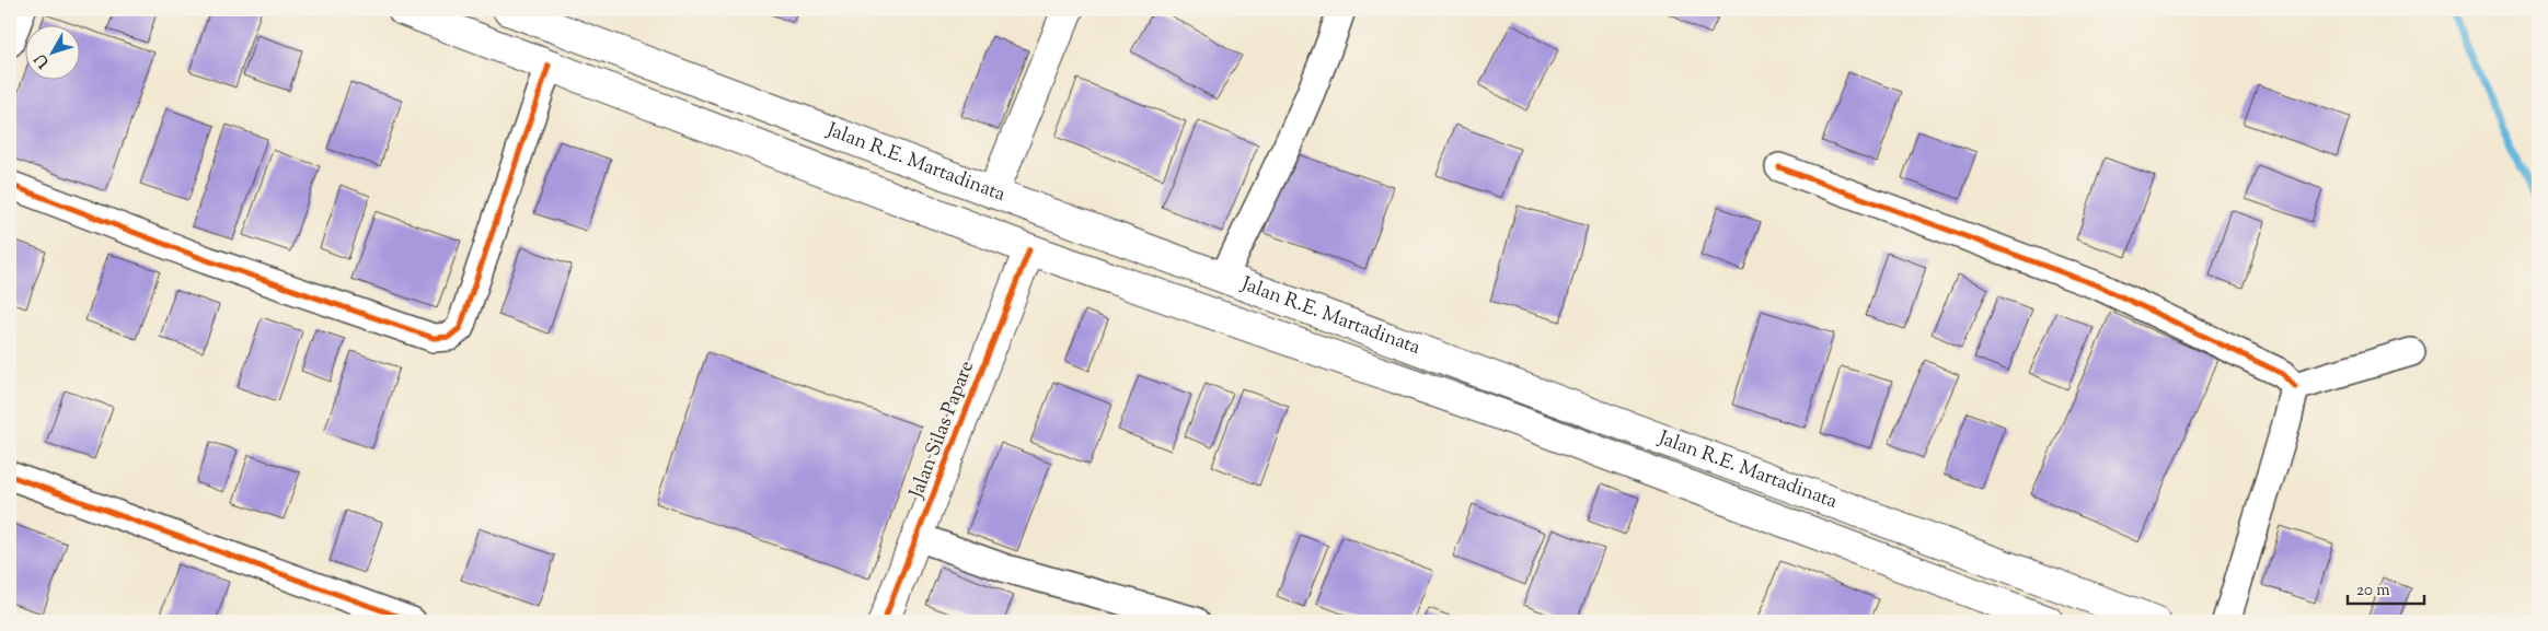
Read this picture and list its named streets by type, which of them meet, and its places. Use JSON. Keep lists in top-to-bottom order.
{
  "streets": {
    "main road": ["Jalan R.E. Martadinata", "Jalan Silas Papare"]
  },
  "crossings": [
    ["Jalan R.E. Martadinata", "Jalan Silas Papare"]
  ],
  "scale_bar": "20 m",
  "north": "bottom left"
}
